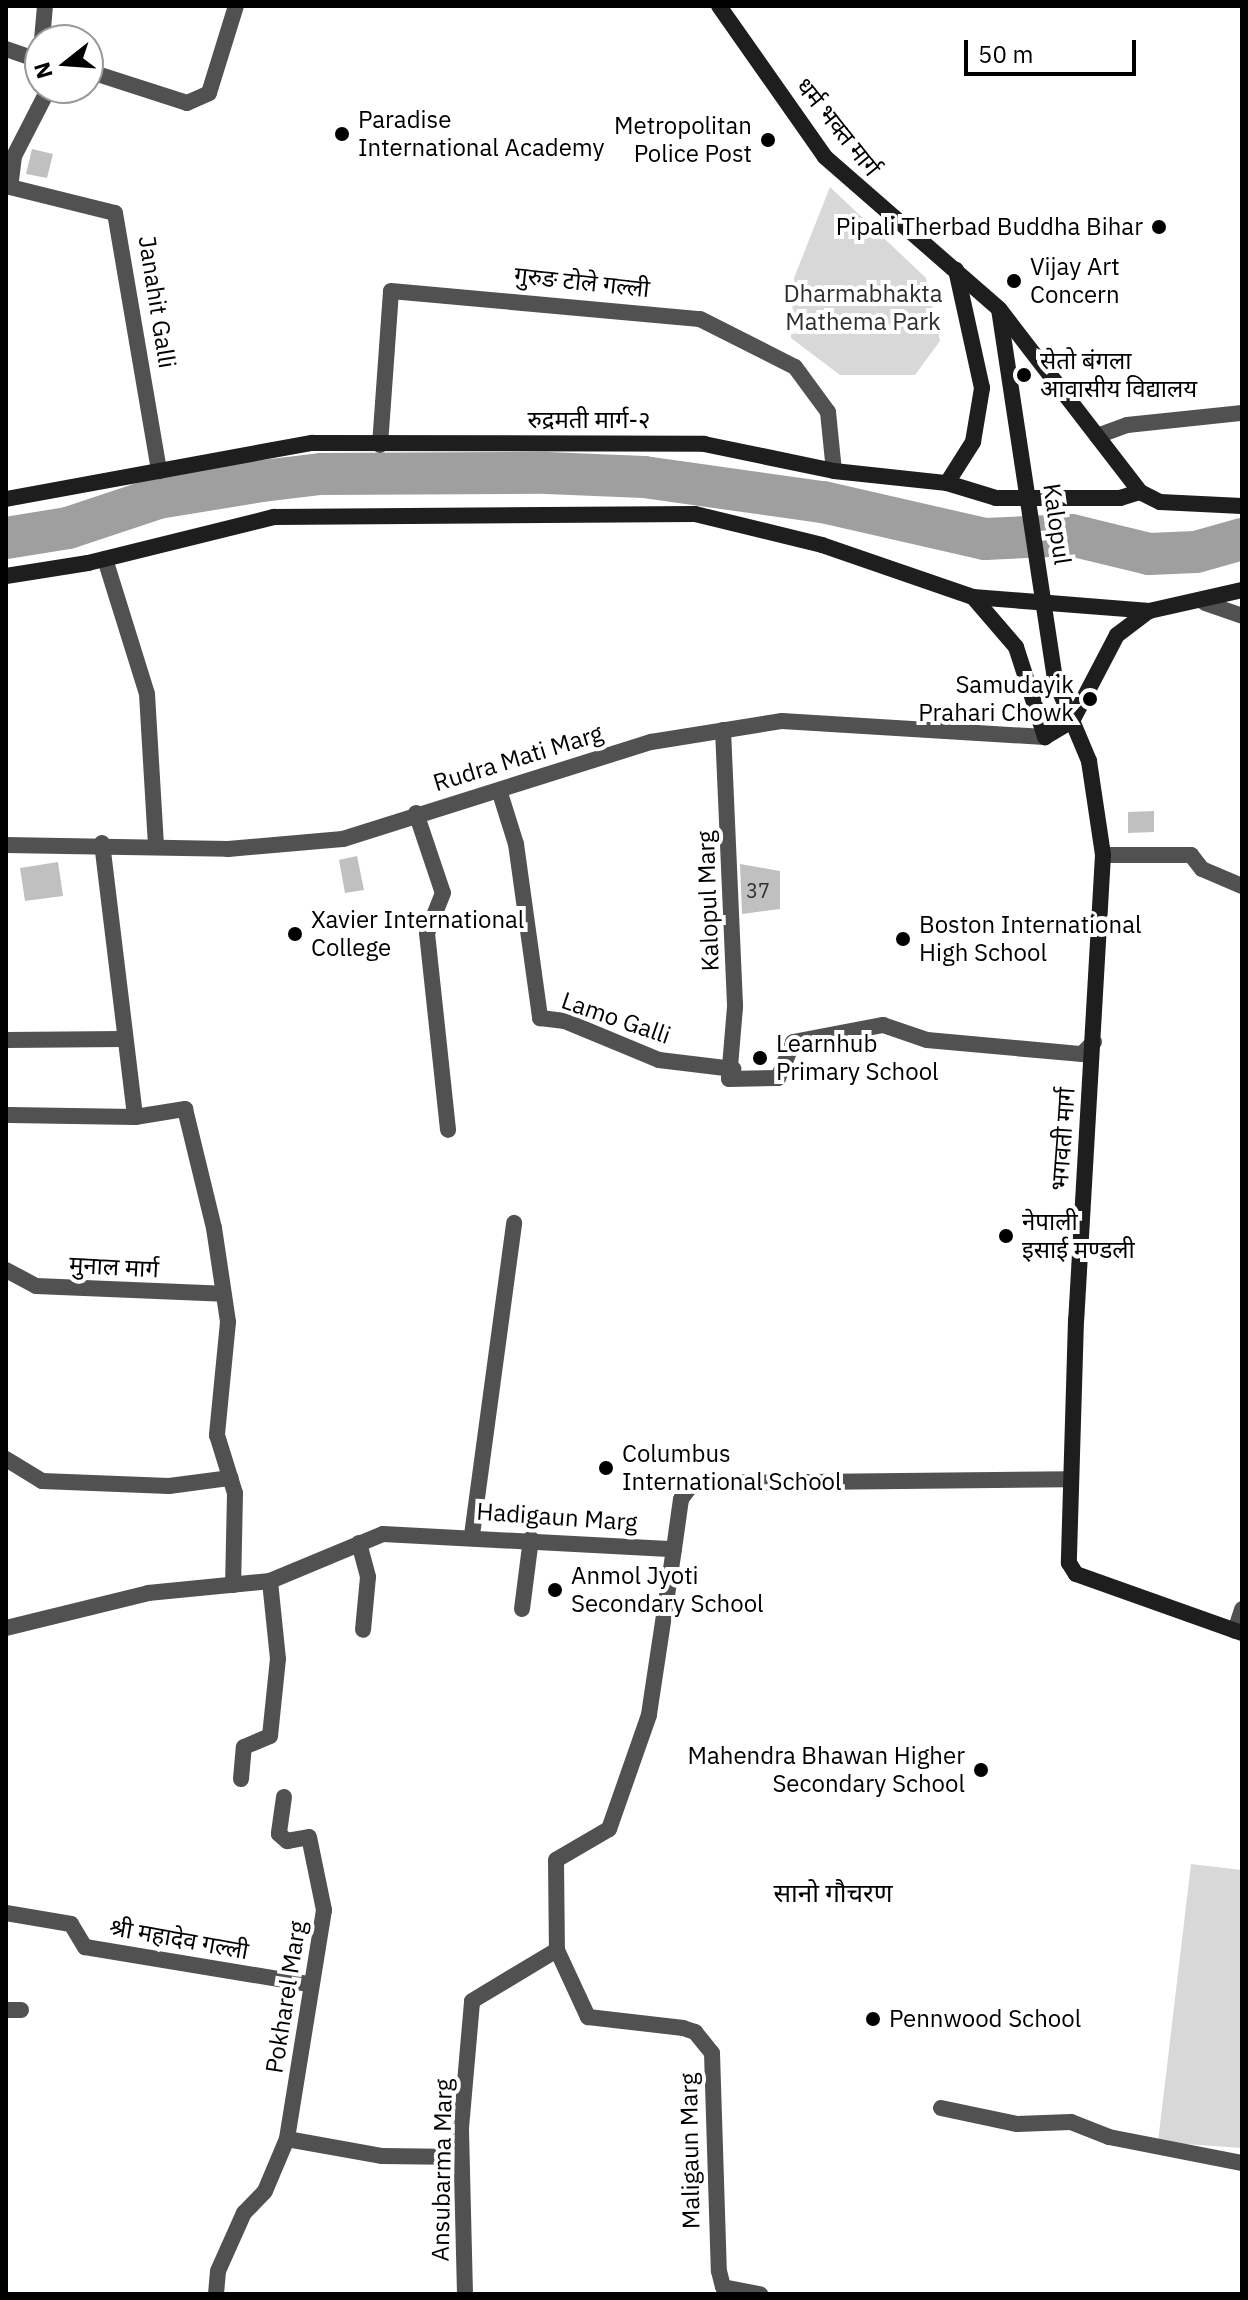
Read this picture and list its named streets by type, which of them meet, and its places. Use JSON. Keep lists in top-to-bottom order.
{
  "streets": {
    "street": [
      "धर्म भक्त मार्ग",
      "गुरुङ टोले गल्ली",
      "Janahit Galli",
      "रुद्रमती मार्ग-२",
      "Kalopul",
      "Rudra Mati Marg",
      "Kalopul Marg",
      "Lamo Galli",
      "भगवती मार्ग",
      "मुनाल मार्ग",
      "Hadigaun Marg",
      "श्री महादेव गल्ली",
      "Pokharel Marg",
      "Maligaun Marg",
      "Ansubarma Marg"
    ]
  },
  "crossings": [
    ["धर्म भक्त मार्ग", "रुद्रमती मार्ग-२"],
    ["धर्म भक्त मार्ग", "Kalopul"],
    ["गुरुङ टोले गल्ली", "रुद्रमती मार्ग-२"],
    ["Janahit Galli", "रुद्रमती मार्ग-२"],
    ["Kalopul", "भगवती मार्ग"],
    ["Rudra Mati Marg", "Kalopul Marg"],
    ["Rudra Mati Marg", "Lamo Galli"],
    ["Kalopul Marg", "Lamo Galli"],
    ["Lamo Galli", "भगवती मार्ग"],
    ["Hadigaun Marg", "Maligaun Marg"],
    ["श्री महादेव गल्ली", "Pokharel Marg"],
    ["Maligaun Marg", "Ansubarma Marg"]
  ],
  "districts": ["सानो गौचरण"],
  "parks": ["Dharmabhakta Mathema Park"],
  "places": [
    "Paradise International Academy",
    "Metropolitan Police Post",
    "Pipali Therbad Buddha Bihar",
    "Vijay Art Concern",
    "सेतो बंगला आवासीय विद्यालय",
    "Samudayik Prahari Chowk",
    "Xavier International College",
    "Boston International High School",
    "Learnhub Primary School",
    "नेपाली इसाई मण्डली",
    "Columbus International School",
    "Anmol Jyoti Secondary School",
    "Mahendra Bhawan Higher Secondary School",
    "Pennwood School"
  ],
  "house_numbers": ["37"],
  "scale_bar": "50 m",
  "north": "left"
}
